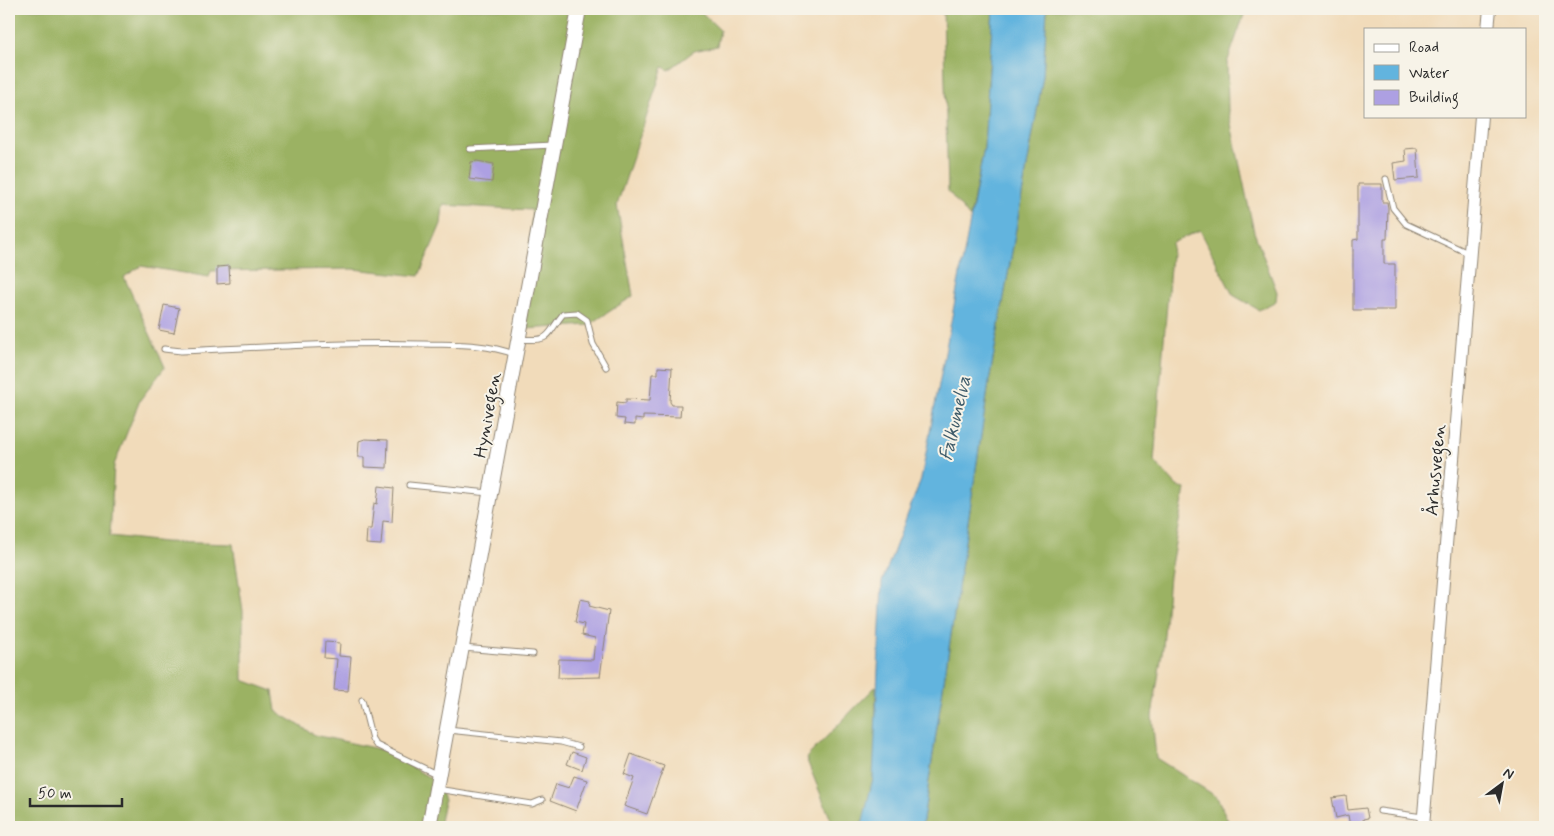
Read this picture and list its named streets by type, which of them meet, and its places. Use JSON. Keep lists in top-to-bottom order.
{
  "streets": {
    "main road": ["Hynivegen"],
    "street": ["Århusvegen"]
  },
  "water": ["Falkumelva"],
  "legend": ["Road", "Water", "Building"],
  "scale_bar": "50 m",
  "north": "top right"
}
